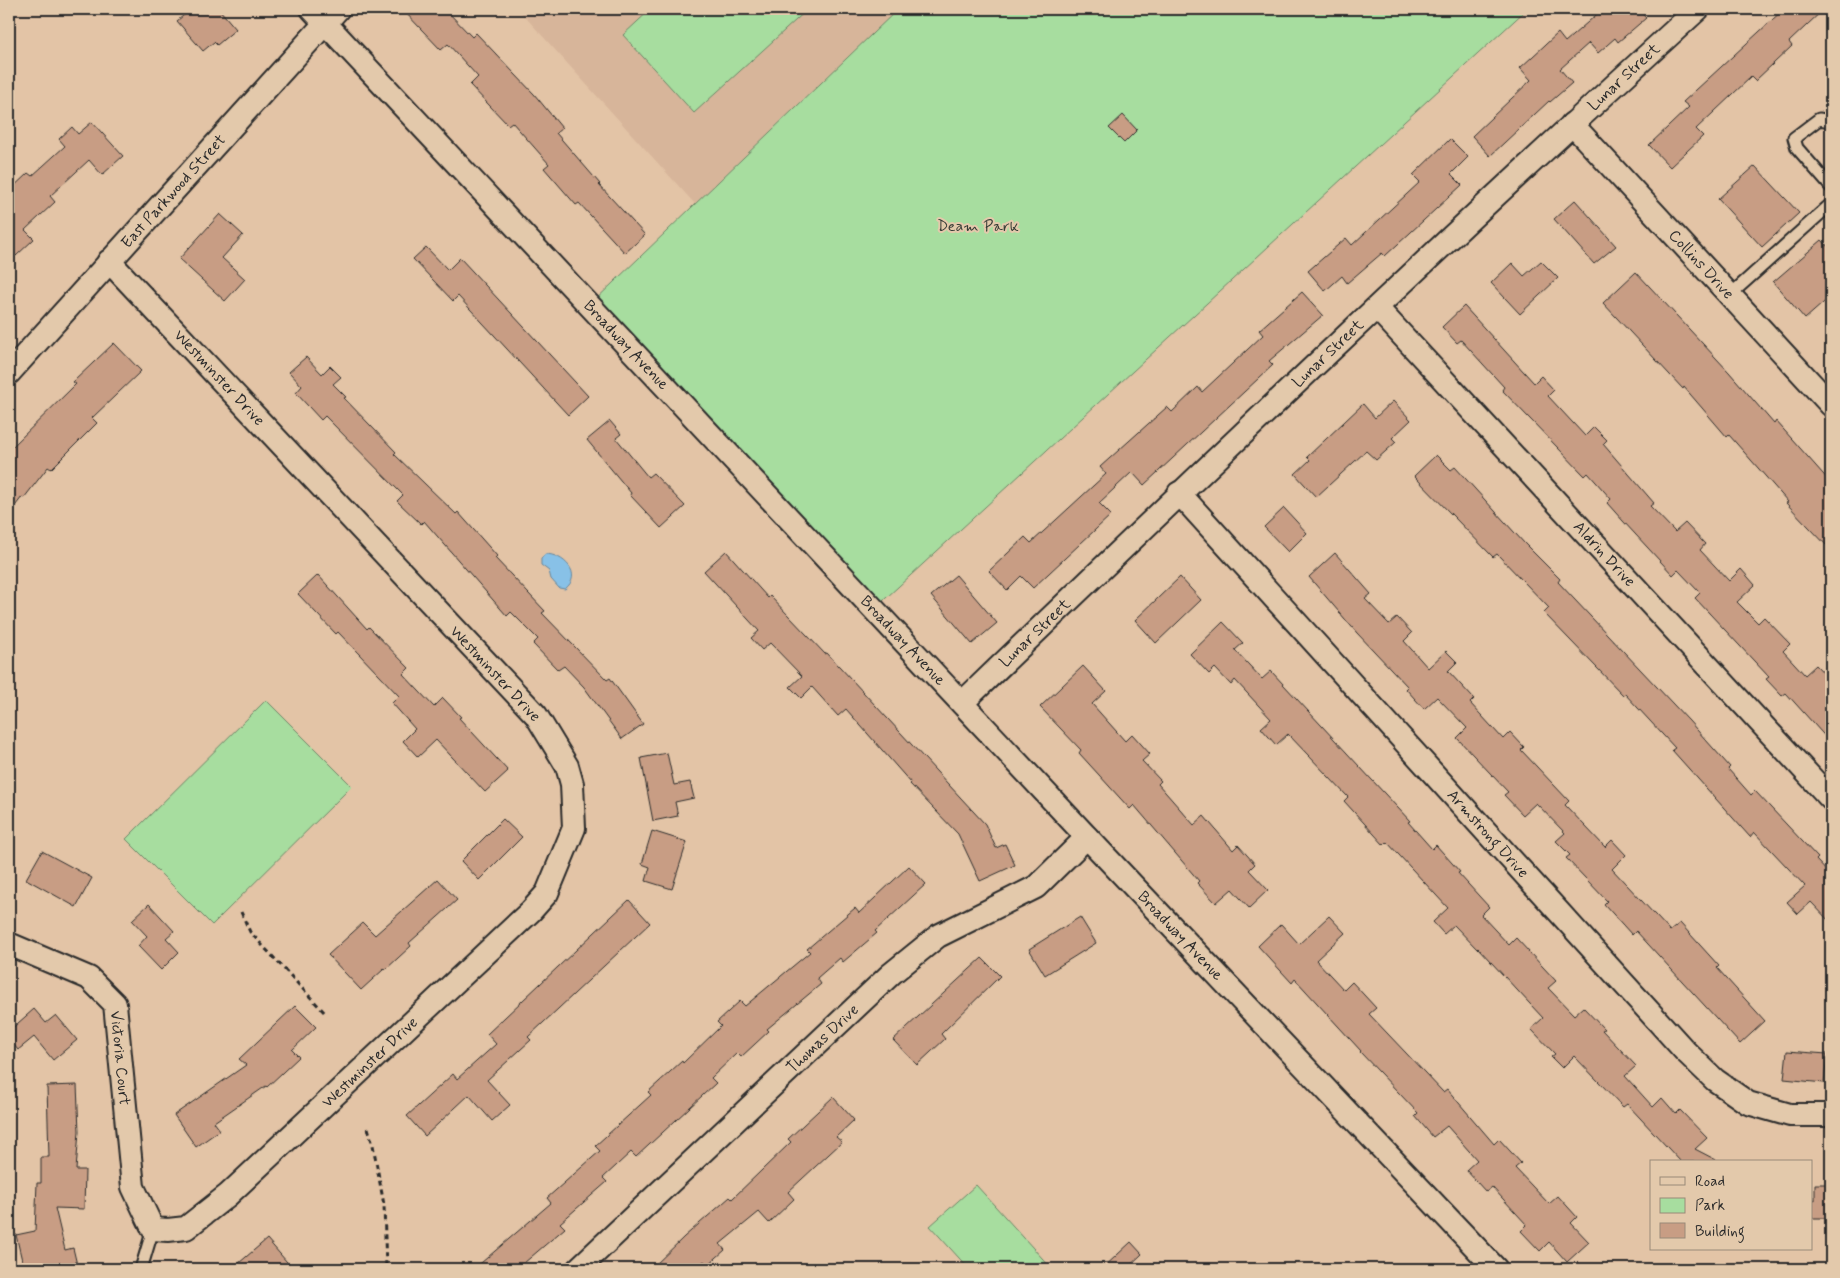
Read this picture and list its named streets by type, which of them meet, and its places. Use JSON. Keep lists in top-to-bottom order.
{
  "streets": {
    "street": [
      "Lunar Street",
      "East Parkwood Street",
      "Collins Drive",
      "Broadway Avenue",
      "Westminster Drive",
      "Aldrin Drive",
      "Armstrong Drive",
      "Thomas Drive",
      "Victoria Court"
    ]
  },
  "crossings": [
    ["Lunar Street", "Collins Drive"],
    ["Lunar Street", "Broadway Avenue"],
    ["Lunar Street", "Aldrin Drive"],
    ["Lunar Street", "Armstrong Drive"],
    ["East Parkwood Street", "Broadway Avenue"],
    ["East Parkwood Street", "Westminster Drive"],
    ["Broadway Avenue", "Thomas Drive"],
    ["Westminster Drive", "Victoria Court"]
  ],
  "parks": ["Deam Park"],
  "legend": ["Road", "Park", "Building"]
}
